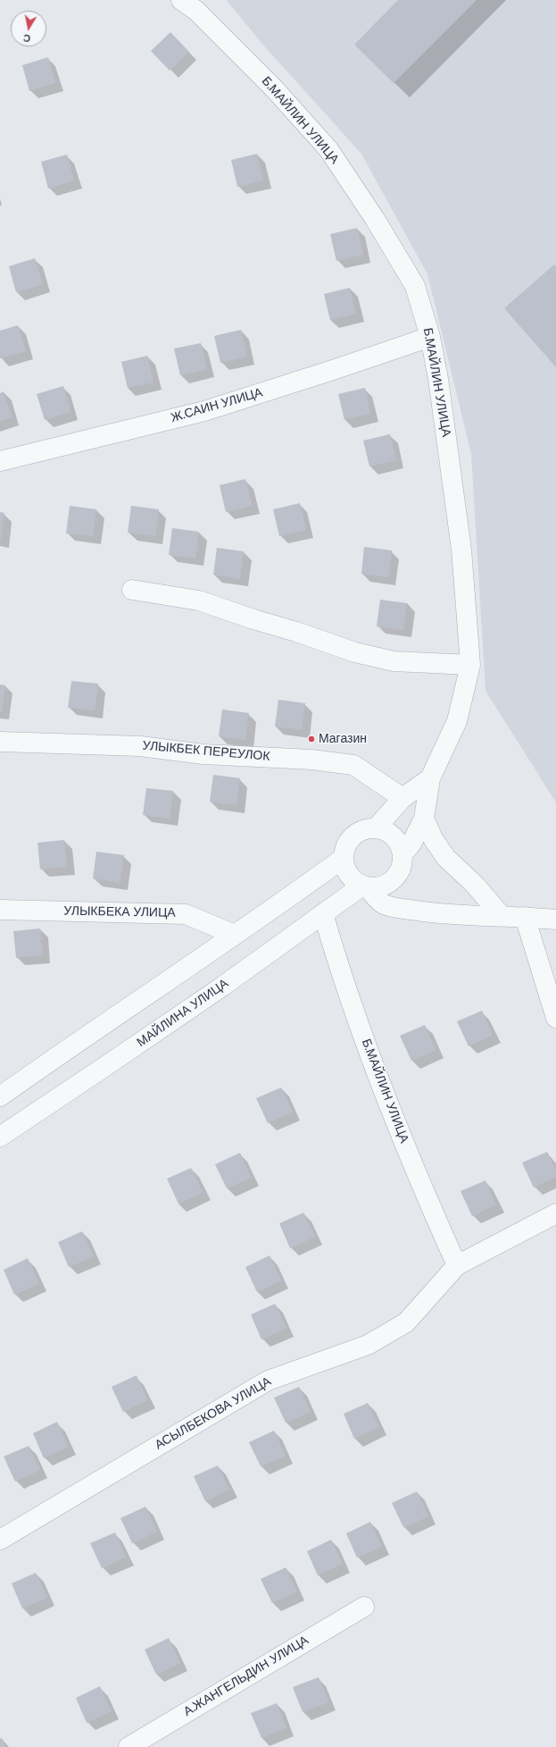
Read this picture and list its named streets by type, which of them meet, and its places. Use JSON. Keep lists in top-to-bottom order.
{
  "streets": {
    "street": [
      "Б.МАЙЛИН УЛИЦА",
      "Ж.САИН УЛИЦА",
      "УЛЫКБЕК ПЕРЕУЛОК",
      "УЛЫКБЕКА УЛИЦА",
      "МАЙЛИНА УЛИЦА",
      "АСЫЛБЕКОВА УЛИЦА",
      "А.ЖАНГЕЛЬДИН УЛИЦА"
    ]
  },
  "crossings": [
    ["Б.МАЙЛИН УЛИЦА", "Ж.САИН УЛИЦА"],
    ["Б.МАЙЛИН УЛИЦА", "УЛЫКБЕК ПЕРЕУЛОК"],
    ["Б.МАЙЛИН УЛИЦА", "МАЙЛИНА УЛИЦА"],
    ["Б.МАЙЛИН УЛИЦА", "АСЫЛБЕКОВА УЛИЦА"]
  ],
  "places": ["Магазин"],
  "north": "bottom"
}
